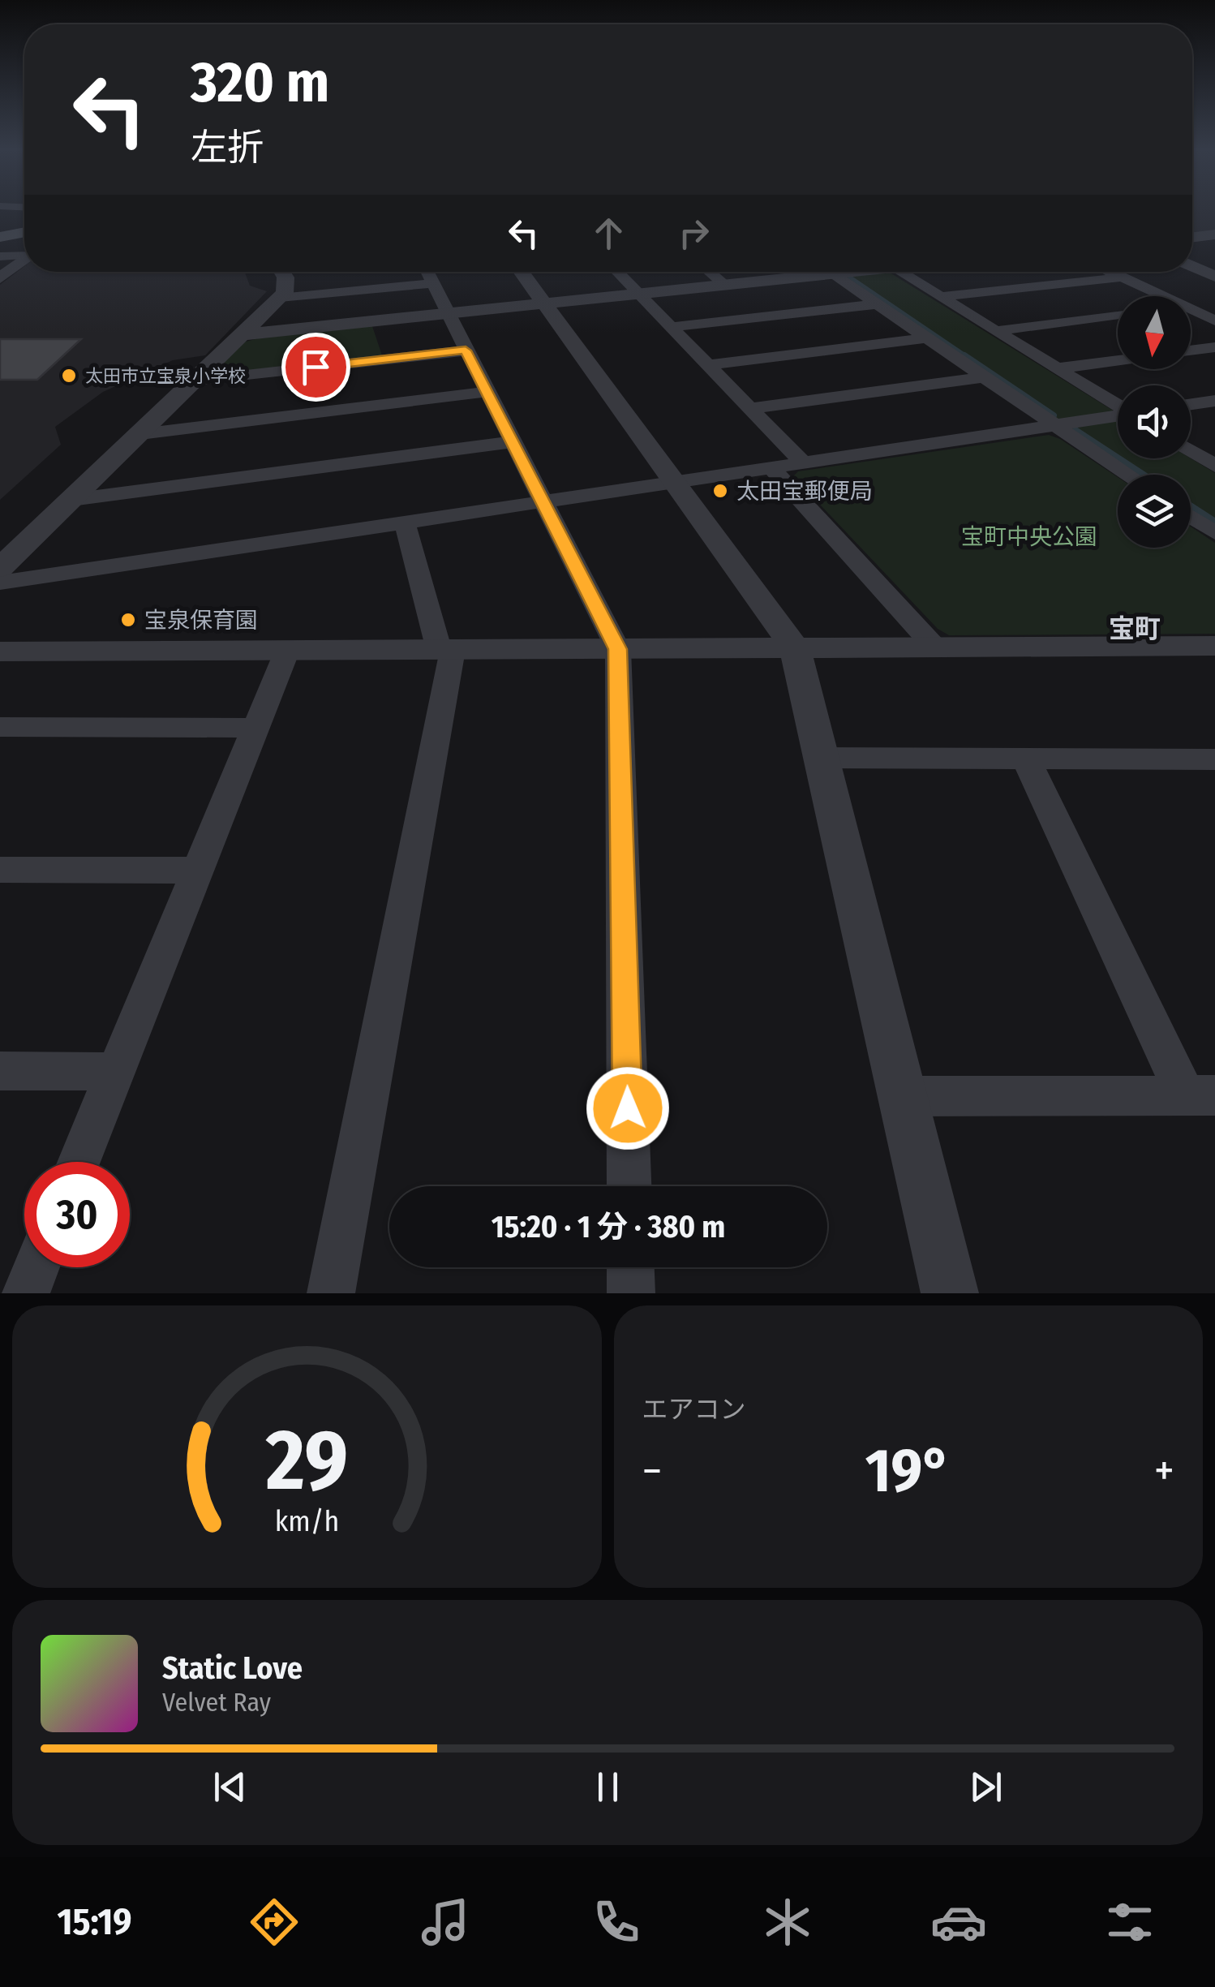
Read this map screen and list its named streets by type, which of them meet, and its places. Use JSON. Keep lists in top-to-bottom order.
{
  "districts": ["宝町"],
  "parks": ["宝町中央公園"],
  "places": ["太田市立宝泉小学校", "太田宝郵便局", "宝泉保育園"],
  "north": "bottom",
  "page": {
    "turn": ["320 m", "左折"],
    "limit": "30",
    "trip": "15:20 · 1 分 · 380 m",
    "tile": "エアコン",
    "heat": ["−", "19°", "+"],
    "song": ["Static Love", "Velvet Ray"],
    "tabs": "15:19",
    "gauge": ["29", "km/h"]
  }
}
